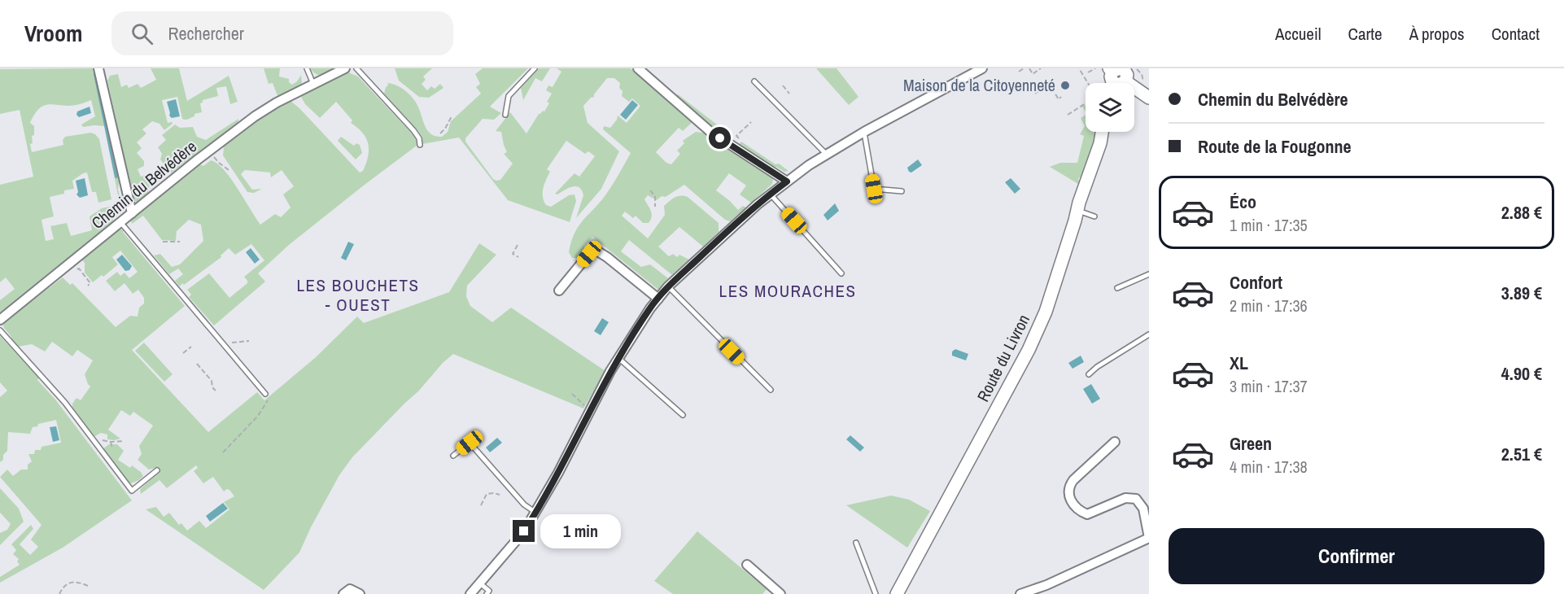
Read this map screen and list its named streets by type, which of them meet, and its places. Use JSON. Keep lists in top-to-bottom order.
{
  "streets": {
    "street": ["Chemin du Belvédère", "Route du Livron"]
  },
  "districts": ["LES BOUCHETS - OUEST", "LES MOURACHES"],
  "places": ["Maison de la Citoyenneté"],
  "page": {
    "header": "Vroom",
    "search": "Rechercher",
    "nav": [
      "Accueil",
      "Carte",
      "À propos",
      "Contact"
    ],
    "banner": ["Chemin du Belvédère", "Route de la Fougonne"],
    "list": [
      {
        "name": "Éco",
        "note": "1 min · 17:35",
        "value": "2.88 €"
      },
      {
        "name": "Confort",
        "note": "2 min · 17:36",
        "value": "3.89 €"
      },
      {
        "name": "XL",
        "note": "3 min · 17:37",
        "value": "4.90 €"
      },
      {
        "name": "Green",
        "note": "4 min · 17:38",
        "value": "2.51 €"
      }
    ],
    "bubble": "1 min",
    "buttons": "Confirmer"
  }
}
